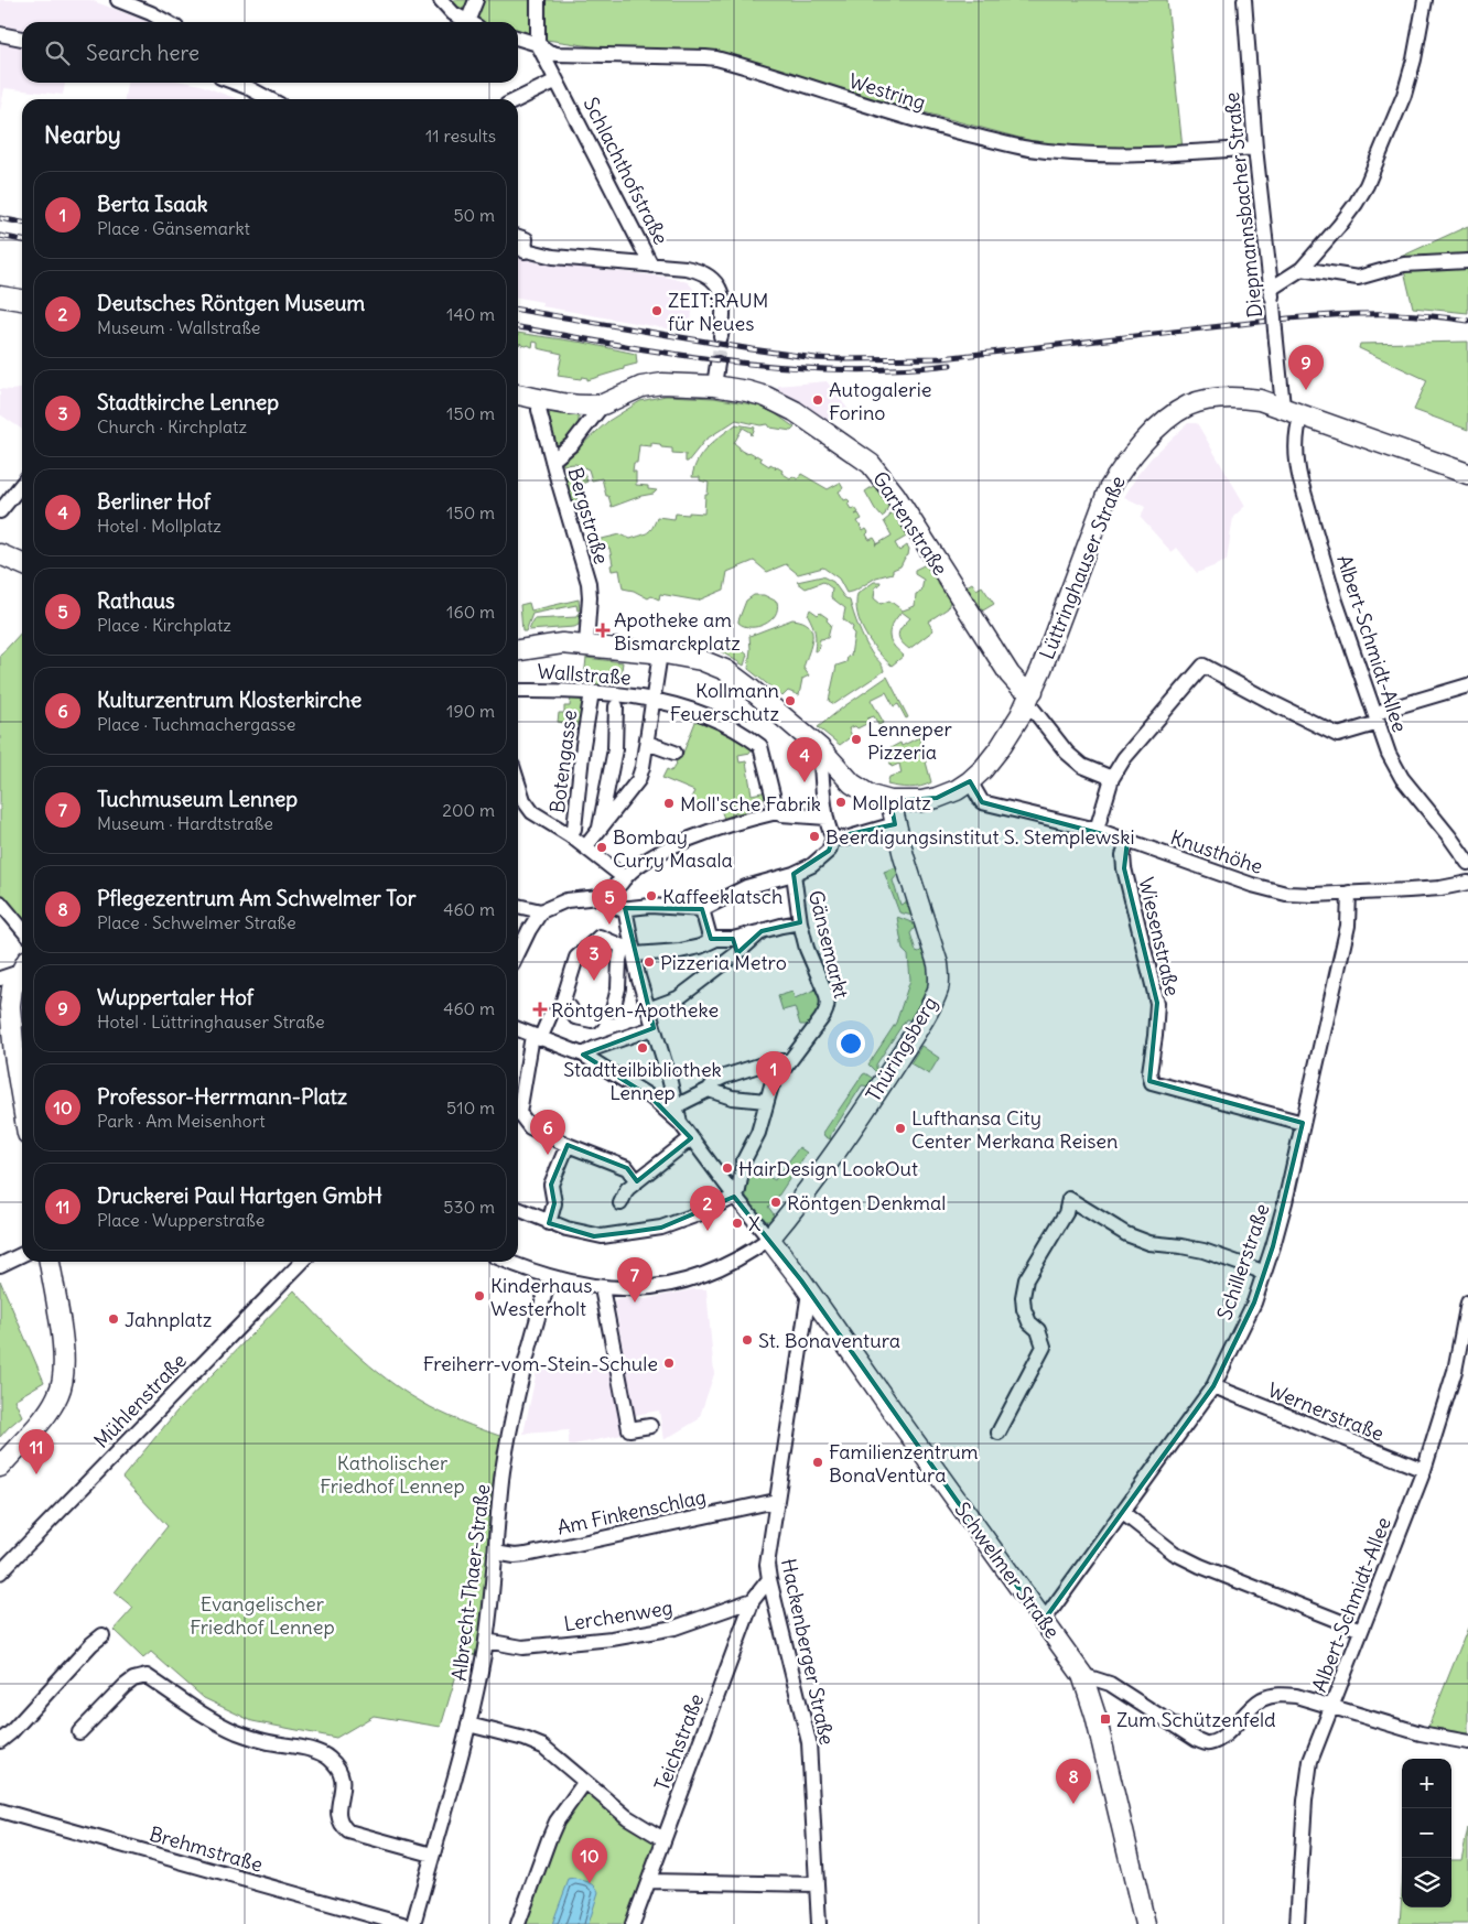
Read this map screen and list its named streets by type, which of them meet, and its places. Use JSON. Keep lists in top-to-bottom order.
{
  "streets": {
    "street": [
      "Westring",
      "Schlachthofstraße",
      "Diepmannsbacher Straße",
      "Bergstraße",
      "Gartenstraße",
      "Lüttringhauser Straße",
      "Albert-Schmidt-Allee",
      "Wallstraße",
      "Botengasse",
      "Knusthöhe",
      "Wiesenstraße",
      "Gänsemarkt",
      "Thüringsberg",
      "Schillerstraße",
      "Mühlenstraße",
      "Wernerstraße",
      "Am Finkenschlag",
      "Schwelmer Straße",
      "Albrecht-Thaer-Straße",
      "Lerchenweg",
      "Hackenberger Straße",
      "Teichstraße",
      "Brehmstraße"
    ]
  },
  "crossings": [
    ["Westring", "Schlachthofstraße"],
    ["Westring", "Diepmannsbacher Straße"],
    ["Diepmannsbacher Straße", "Lüttringhauser Straße"],
    ["Bergstraße", "Gartenstraße"],
    ["Gartenstraße", "Lüttringhauser Straße"],
    ["Lüttringhauser Straße", "Albert-Schmidt-Allee"],
    ["Lüttringhauser Straße", "Knusthöhe"],
    ["Lüttringhauser Straße", "Thüringsberg"],
    ["Albert-Schmidt-Allee", "Wernerstraße"],
    ["Wallstraße", "Botengasse"],
    ["Knusthöhe", "Wiesenstraße"],
    ["Knusthöhe", "Schillerstraße"],
    ["Wiesenstraße", "Schillerstraße"],
    ["Gänsemarkt", "Schwelmer Straße"],
    ["Thüringsberg", "Schwelmer Straße"],
    ["Schillerstraße", "Wernerstraße"],
    ["Schillerstraße", "Schwelmer Straße"],
    ["Am Finkenschlag", "Albrecht-Thaer-Straße"],
    ["Am Finkenschlag", "Hackenberger Straße"],
    ["Schwelmer Straße", "Hackenberger Straße"],
    ["Albrecht-Thaer-Straße", "Lerchenweg"],
    ["Lerchenweg", "Teichstraße"],
    ["Hackenberger Straße", "Teichstraße"]
  ],
  "parks": ["Katholischer Friedhof Lennep", "Evangelischer Friedhof Lennep"],
  "places": {
    "other": [
      "ZEIT:RAUM für Neues",
      "Autogalerie Forino",
      "Kollmann Feuerschutz",
      "Lenneper Pizzeria",
      "Mollplatz",
      "Moll'sche Fabrik",
      "Beerdigungsinstitut S. Stemplewski",
      "Bombay Curry Masala",
      "Kaffeeklatsch",
      "Pizzeria Metro",
      "Stadtteilbibliothek Lennep",
      "Lufthansa City Center Merkana Reisen",
      "HairDesign LookOut",
      "Röntgen Denkmal",
      "X",
      "Kinderhaus Westerholt",
      "Jahnplatz",
      "St. Bonaventura",
      "Freiherr-vom-Stein-Schule",
      "Familienzentrum BonaVentura"
    ],
    "health": ["Apotheke am Bismarckplatz", "Röntgen-Apotheke"],
    "transit": ["Zum Schützenfeld"]
  },
  "page": {
    "search": "Search here",
    "heading": ["Nearby", "11 results"],
    "list": [
      {
        "mark": "1",
        "name": "Berta Isaak",
        "note": "Place · Gänsemarkt",
        "value": "50 m"
      },
      {
        "mark": "2",
        "name": "Deutsches Röntgen Museum",
        "note": "Museum · Wallstraße",
        "value": "140 m"
      },
      {
        "mark": "3",
        "name": "Stadtkirche Lennep",
        "note": "Church · Kirchplatz",
        "value": "150 m"
      },
      {
        "mark": "4",
        "name": "Berliner Hof",
        "note": "Hotel · Mollplatz",
        "value": "150 m"
      },
      {
        "mark": "5",
        "name": "Rathaus",
        "note": "Place · Kirchplatz",
        "value": "160 m"
      },
      {
        "mark": "6",
        "name": "Kulturzentrum Klosterkirche",
        "note": "Place · Tuchmachergasse",
        "value": "190 m"
      },
      {
        "mark": "7",
        "name": "Tuchmuseum Lennep",
        "note": "Museum · Hardtstraße",
        "value": "200 m"
      },
      {
        "mark": "8",
        "name": "Pflegezentrum Am Schwelmer Tor",
        "note": "Place · Schwelmer Straße",
        "value": "460 m"
      },
      {
        "mark": "9",
        "name": "Wuppertaler Hof",
        "note": "Hotel · Lüttringhauser Straße",
        "value": "460 m"
      },
      {
        "mark": "10",
        "name": "Professor-Herrmann-Platz",
        "note": "Park · Am Meisenhort",
        "value": "510 m"
      },
      {
        "mark": "11",
        "name": "Druckerei Paul Hartgen GmbH",
        "note": "Place · Wupperstraße",
        "value": "530 m"
      }
    ],
    "pins": [
      "9",
      "4",
      "5",
      "3",
      "1",
      "6",
      "2",
      "7",
      "11",
      "8",
      "10"
    ],
    "map_buttons": ["+", "−"]
  }
}
